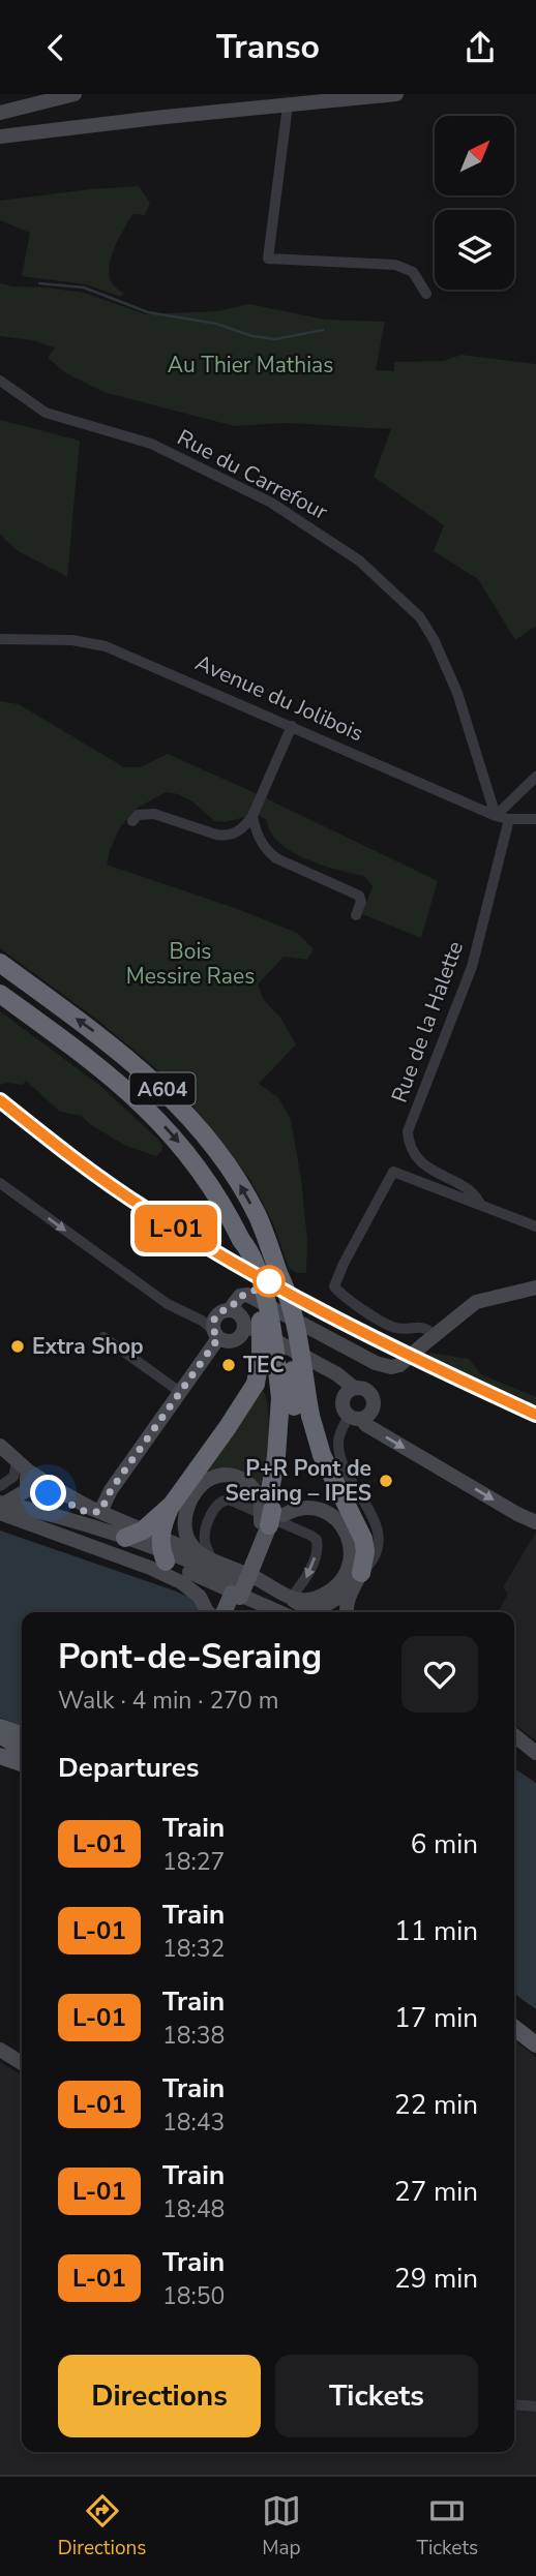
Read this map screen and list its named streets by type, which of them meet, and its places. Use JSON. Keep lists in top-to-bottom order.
{
  "streets": {
    "highway": ["A604"],
    "street": ["Rue du Carrefour", "Avenue du Jolibois", "Rue de la Halette"]
  },
  "crossings": [
    ["Rue du Carrefour", "Avenue du Jolibois"],
    ["Avenue du Jolibois", "Rue de la Halette"]
  ],
  "parks": ["Au Thier Mathias", "Bois Messire Raes"],
  "places": ["Extra Shop", "TEC", "P+R Pont de Seraing – IPES"],
  "north": "top right",
  "page": {
    "header": "Transo",
    "on_map": "L-01",
    "heading": [
      ["Pont-de-Seraing", "Walk · 4 min · 270 m"],
      "Departures"
    ],
    "list": [
      {
        "mark": "L-01",
        "name": "Train",
        "note": "18:27",
        "value": "6 min"
      },
      {
        "mark": "L-01",
        "name": "Train",
        "note": "18:32",
        "value": "11 min"
      },
      {
        "mark": "L-01",
        "name": "Train",
        "note": "18:38",
        "value": "17 min"
      },
      {
        "mark": "L-01",
        "name": "Train",
        "note": "18:43",
        "value": "22 min"
      },
      {
        "mark": "L-01",
        "name": "Train",
        "note": "18:48",
        "value": "27 min"
      },
      {
        "mark": "L-01",
        "name": "Train",
        "note": "18:50",
        "value": "29 min"
      }
    ],
    "buttons": ["Directions", "Tickets"],
    "tabs": ["Directions", "Map", "Tickets"]
  }
}
